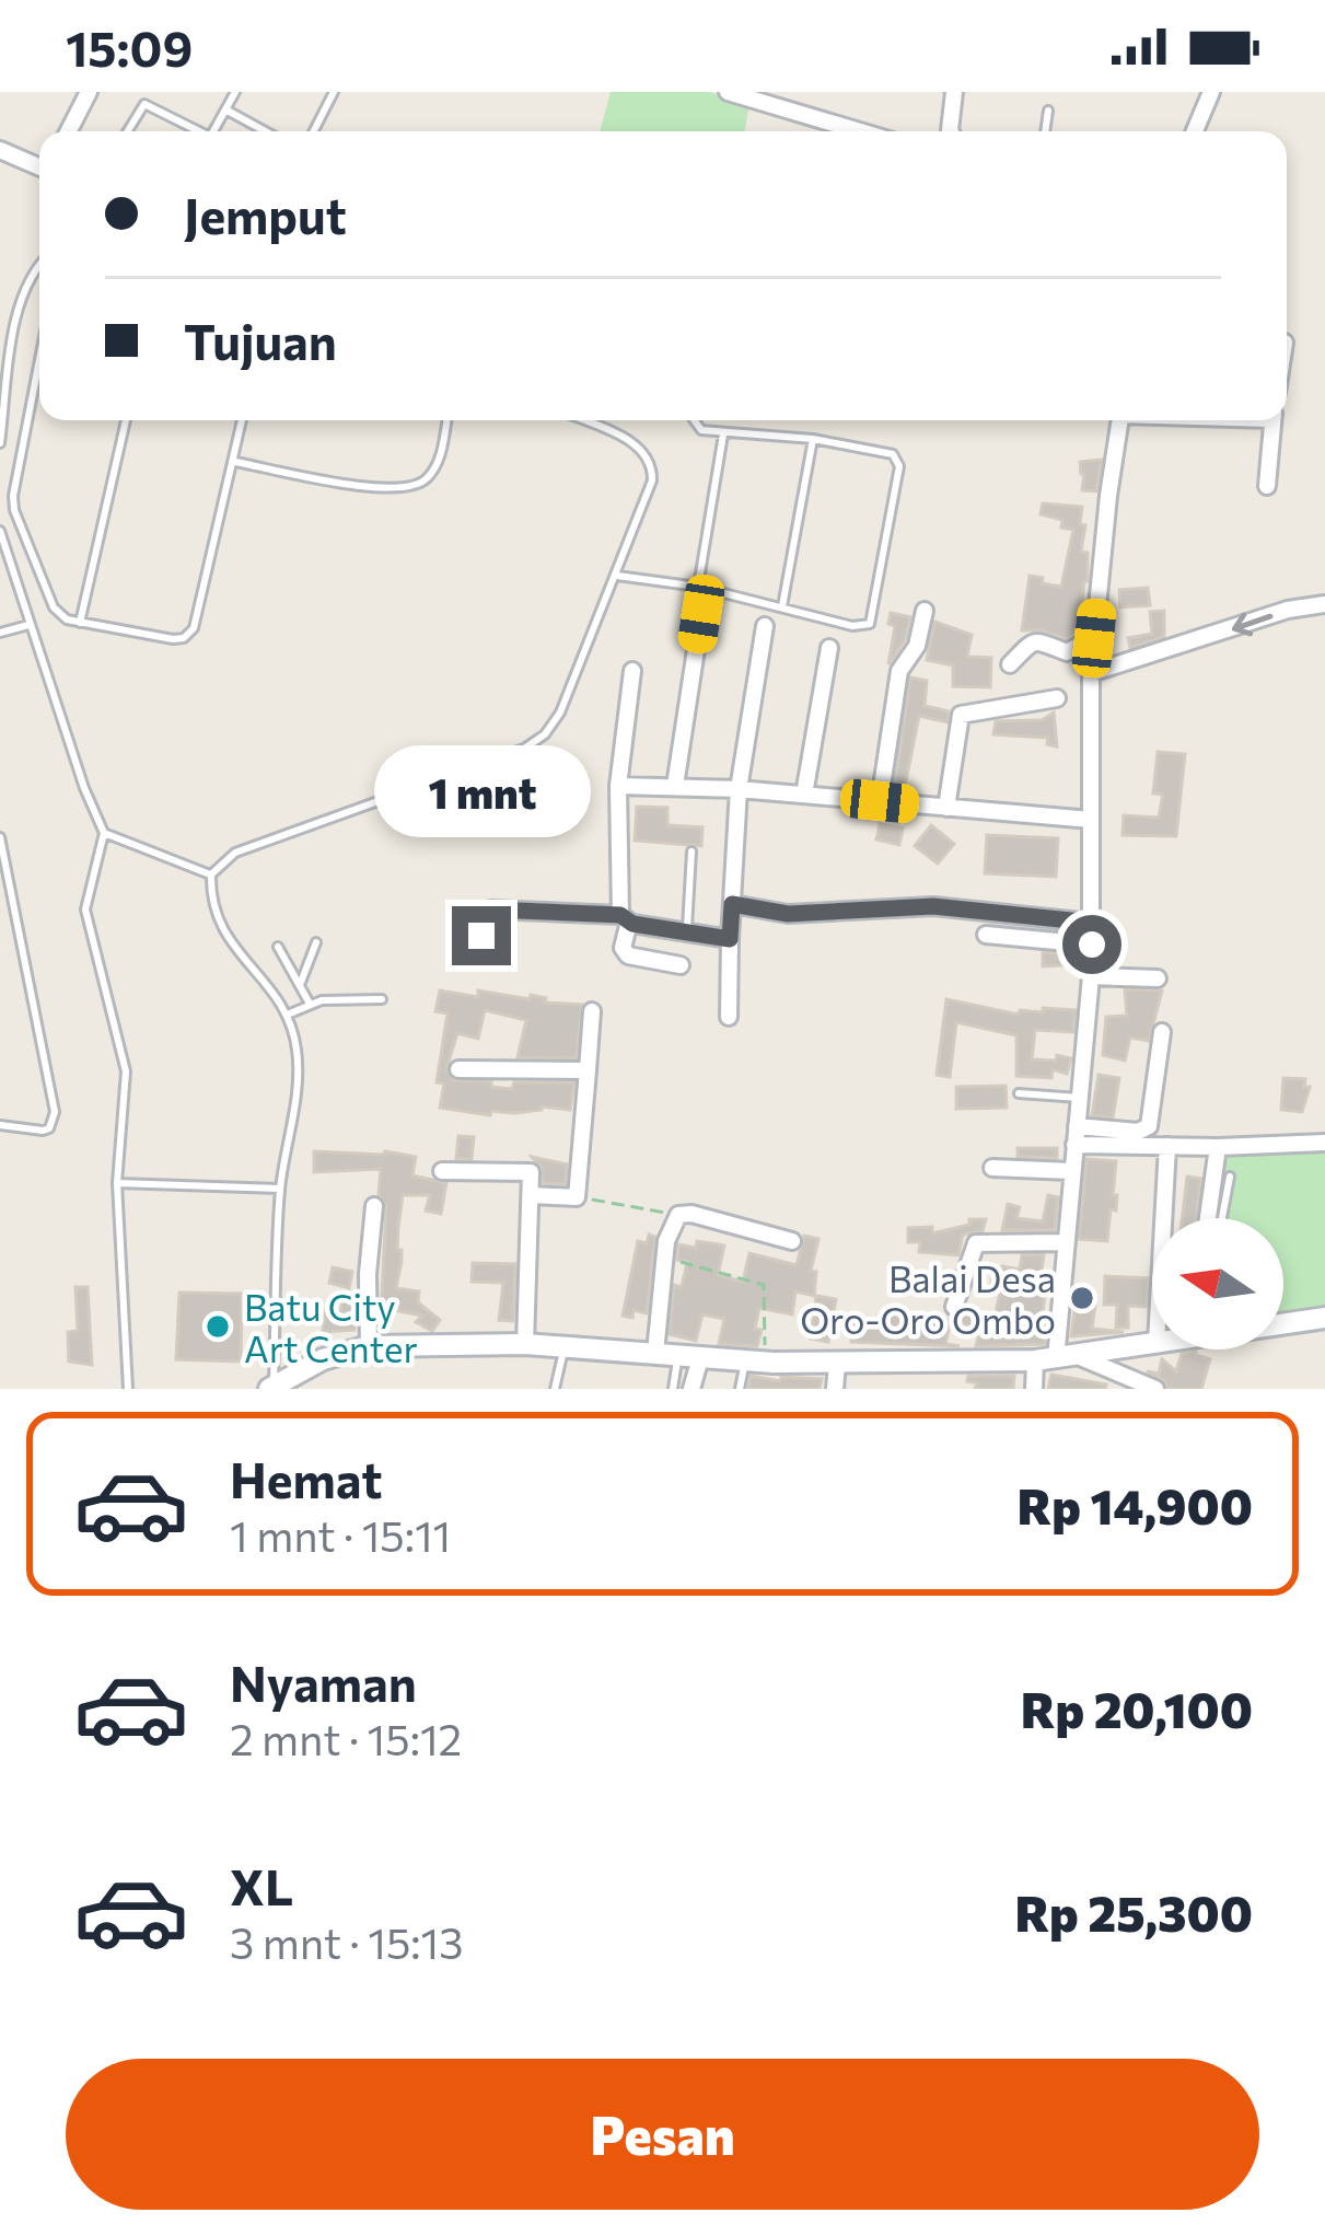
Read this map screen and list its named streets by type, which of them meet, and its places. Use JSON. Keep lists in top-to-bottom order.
{
  "places": ["Balai Desa Oro-Oro Ombo", "Batu City Art Center"],
  "north": "left",
  "page": {
    "status": "15:09",
    "banner": ["Jemput", "Tujuan"],
    "bubble": "1 mnt",
    "list": [
      {
        "name": "Hemat",
        "note": "1 mnt · 15:11",
        "value": "Rp 14,900"
      },
      {
        "name": "Nyaman",
        "note": "2 mnt · 15:12",
        "value": "Rp 20,100"
      },
      {
        "name": "XL",
        "note": "3 mnt · 15:13",
        "value": "Rp 25,300"
      }
    ],
    "buttons": "Pesan"
  }
}
